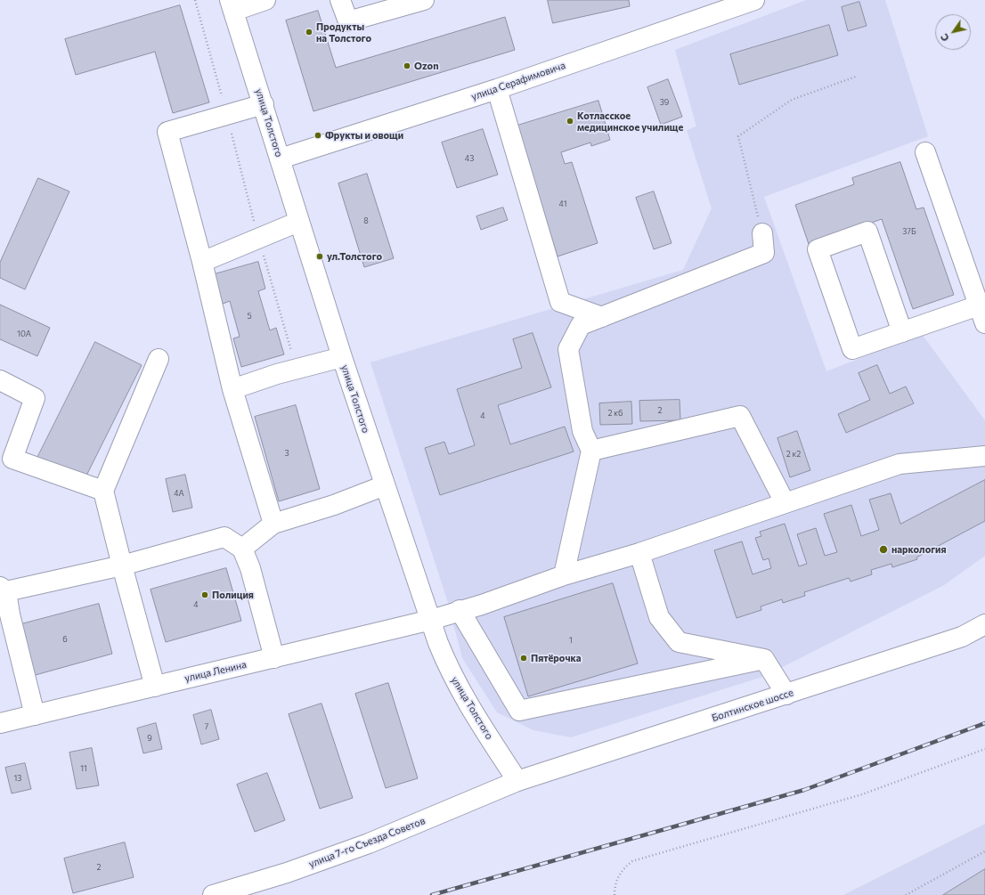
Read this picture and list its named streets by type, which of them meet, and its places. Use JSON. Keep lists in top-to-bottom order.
{
  "streets": {
    "street": [
      "улица Серафимовича",
      "улица Толстого",
      "улица Ленина",
      "Болтинское шоссе",
      "улица 7-го Съезда Советов"
    ]
  },
  "crossings": [
    ["улица Серафимовича", "улица Толстого"],
    ["улица Толстого", "улица Ленина"],
    ["улица Толстого", "Болтинское шоссе"],
    ["улица Толстого", "улица 7-го Съезда Советов"],
    ["Болтинское шоссе", "улица 7-го Съезда Советов"]
  ],
  "places": [
    "Продукты на Толстого",
    "Ozon",
    "Котласское медицинское училище",
    "Фрукты и овощи",
    "ул.Толстого",
    "наркология",
    "Полиция",
    "Пятёрочка"
  ],
  "house_numbers": [
    "39",
    "43",
    "41",
    "8",
    "37Б",
    "5",
    "10А",
    "2",
    "2 к6",
    "4",
    "3",
    "2 к2",
    "4А",
    "4",
    "6",
    "1",
    "7",
    "9",
    "11",
    "13",
    "2"
  ],
  "north": "bottom left"
}
